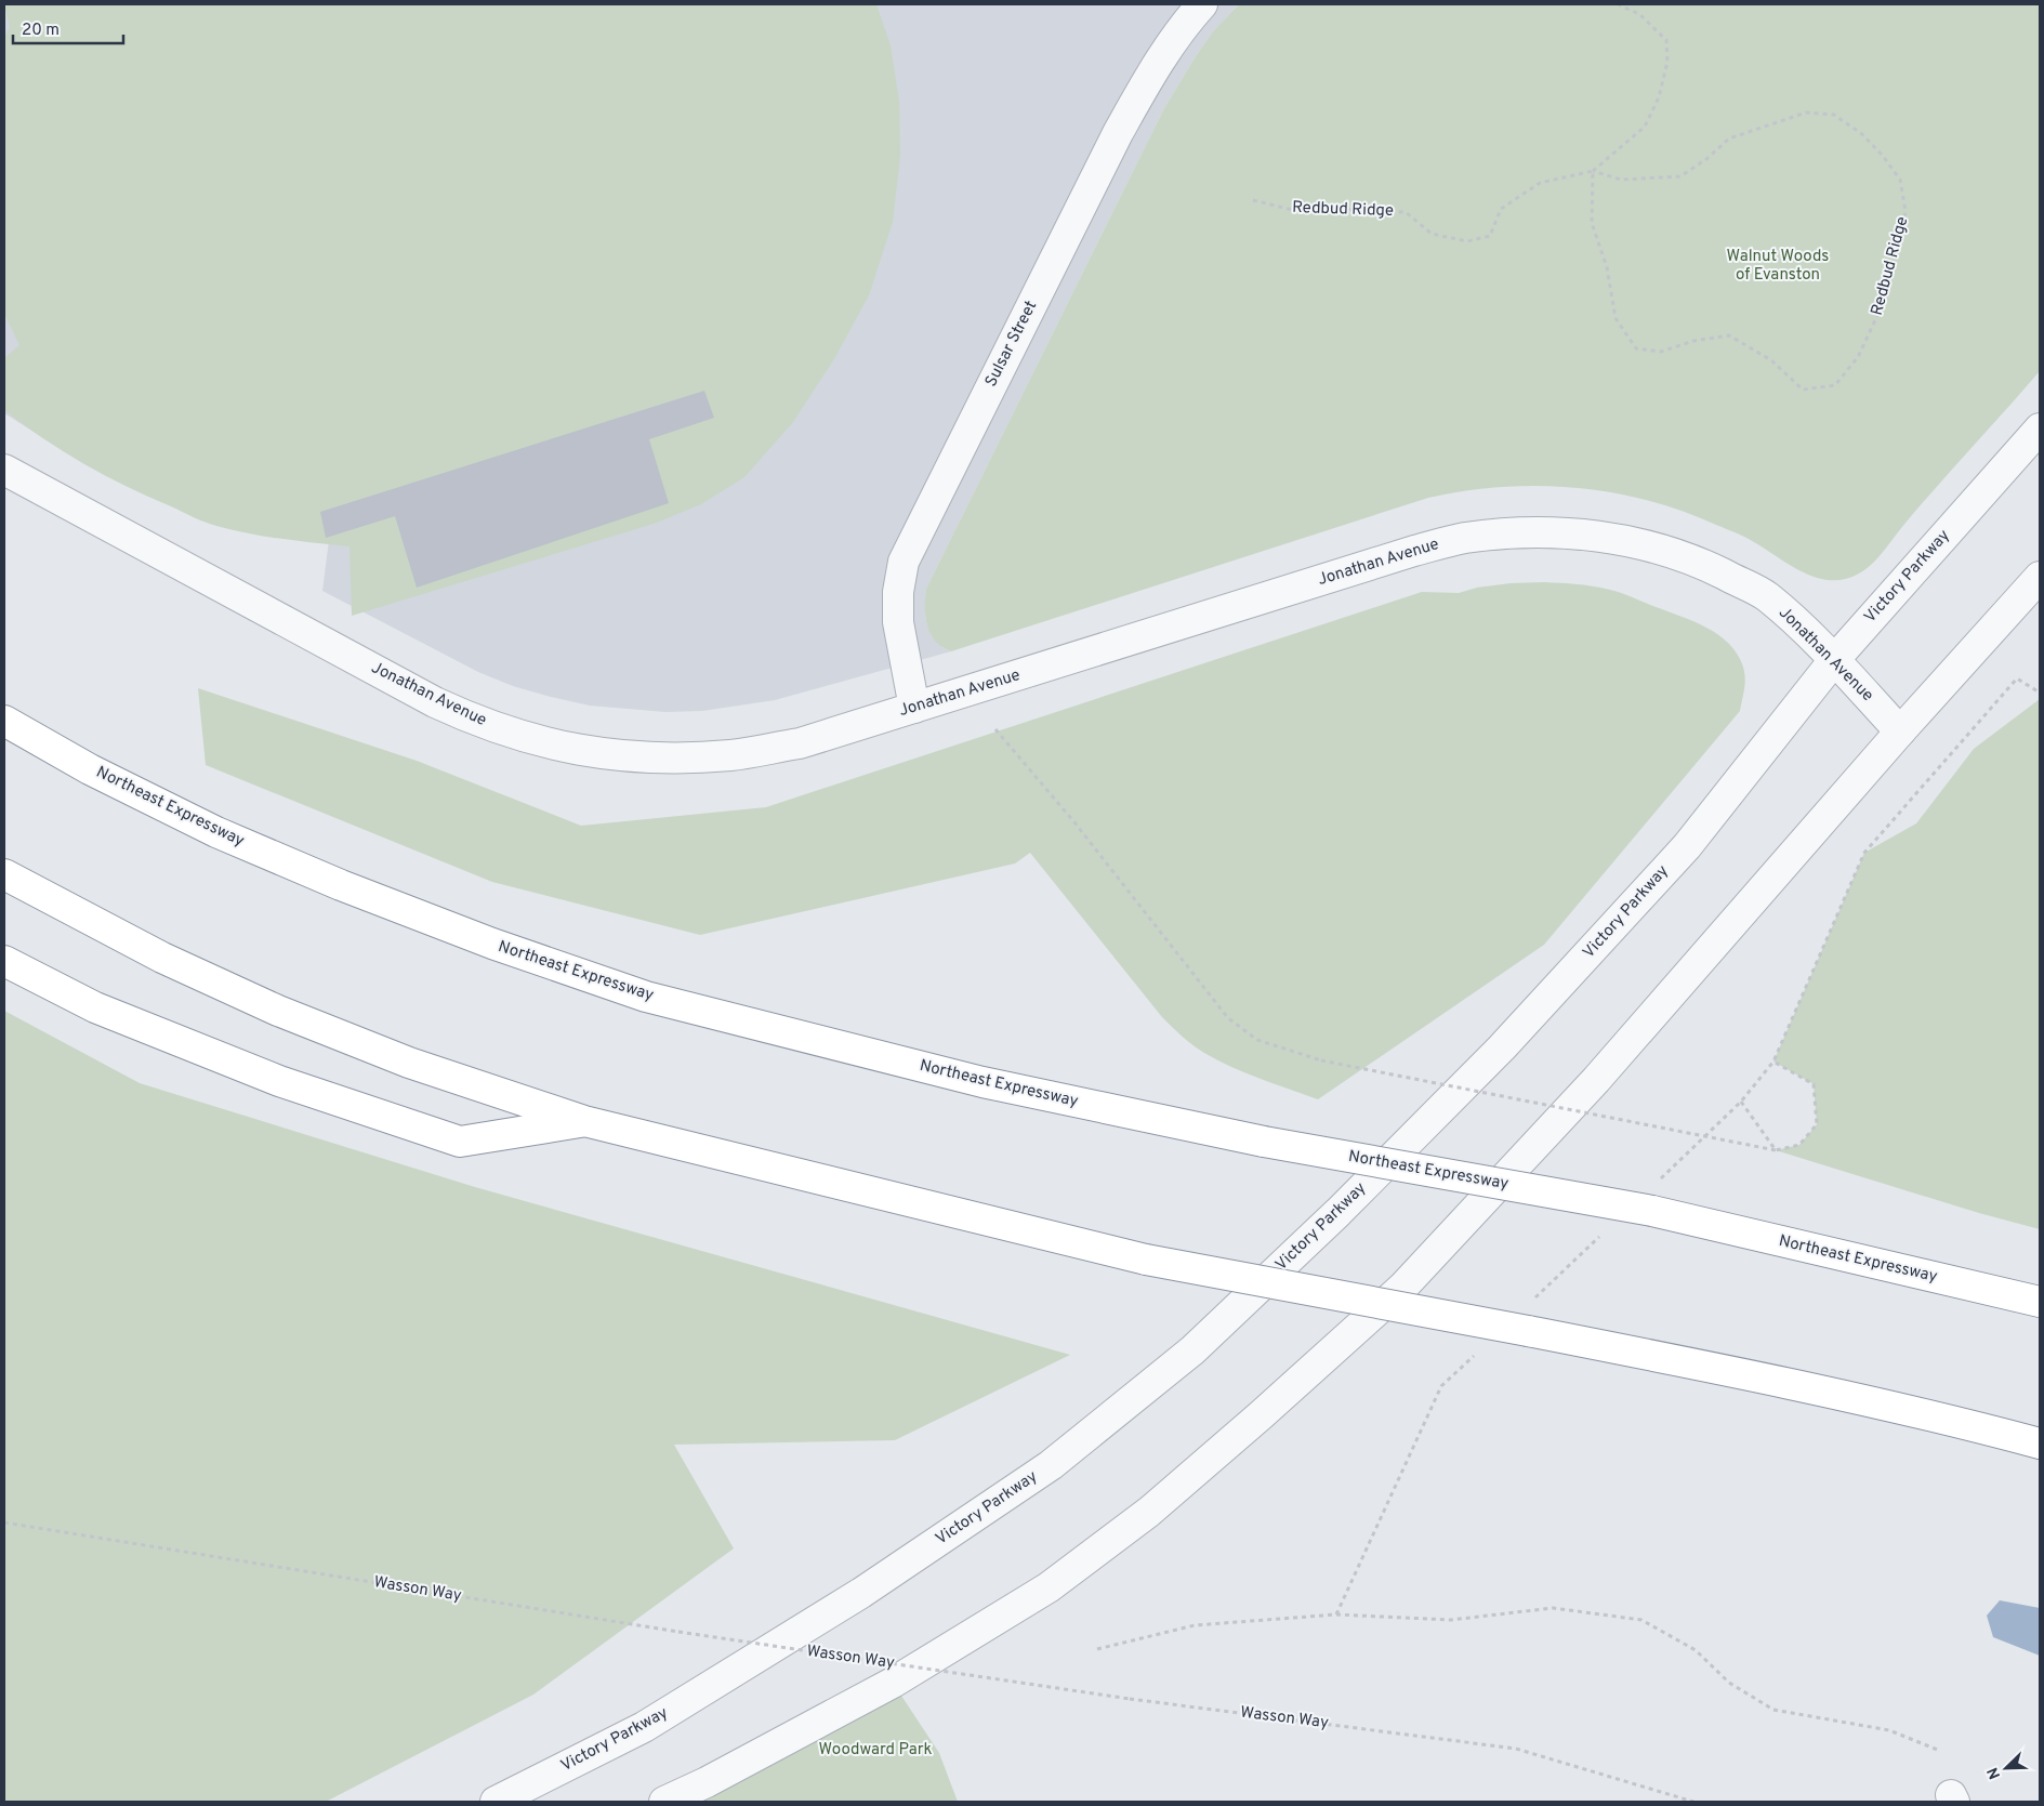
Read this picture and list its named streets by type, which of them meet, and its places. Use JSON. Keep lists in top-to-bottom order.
{
  "streets": {
    "highway": ["Northeast Expressway"],
    "street": ["Sulsar Street", "Jonathan Avenue", "Victory Parkway"],
    "path": ["Redbud Ridge", "Wasson Way"]
  },
  "crossings": [
    ["Sulsar Street", "Jonathan Avenue"],
    ["Jonathan Avenue", "Victory Parkway"]
  ],
  "parks": ["Walnut Woods of Evanston", "Woodward Park"],
  "scale_bar": "20 m",
  "north": "bottom left"
}
